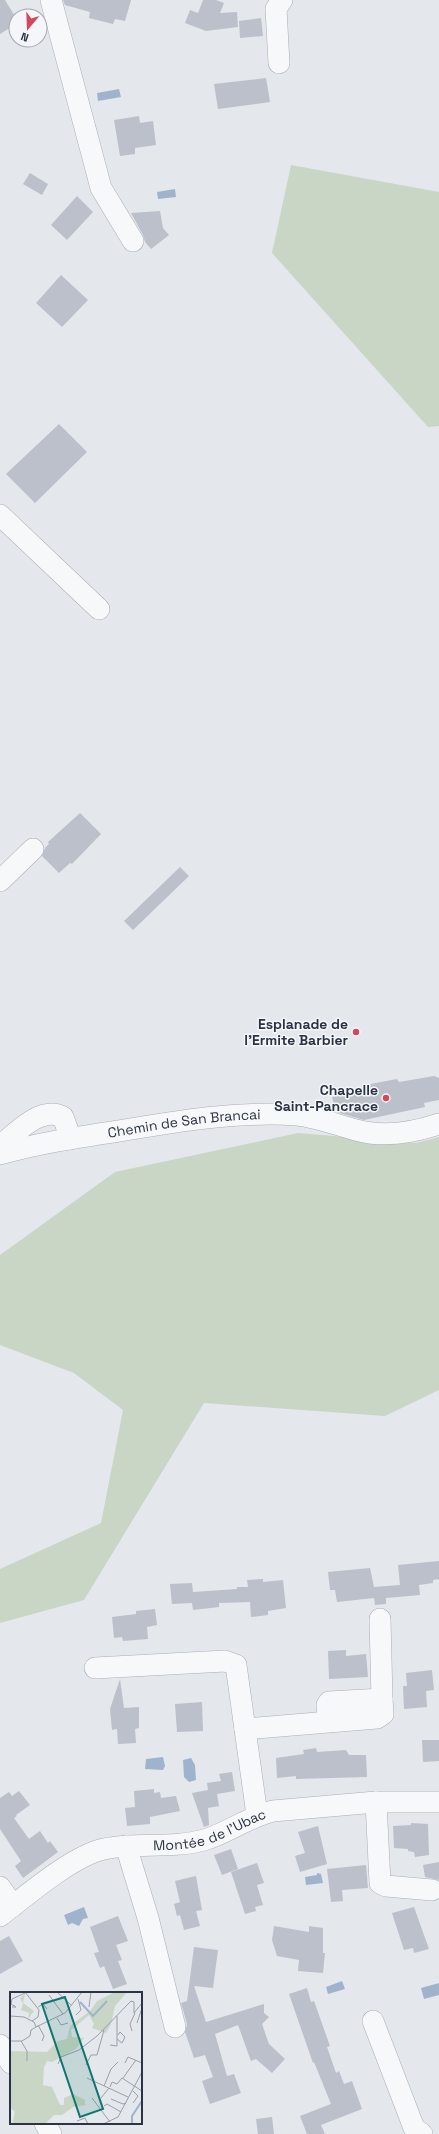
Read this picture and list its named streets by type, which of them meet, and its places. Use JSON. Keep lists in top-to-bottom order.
{
  "streets": {
    "street": ["Chemin de San Brancai", "Montée de l'Ubac"]
  },
  "places": ["Esplanade de l'Ermite Barbier", "Chapelle Saint-Pancrace"],
  "north": "bottom"
}
